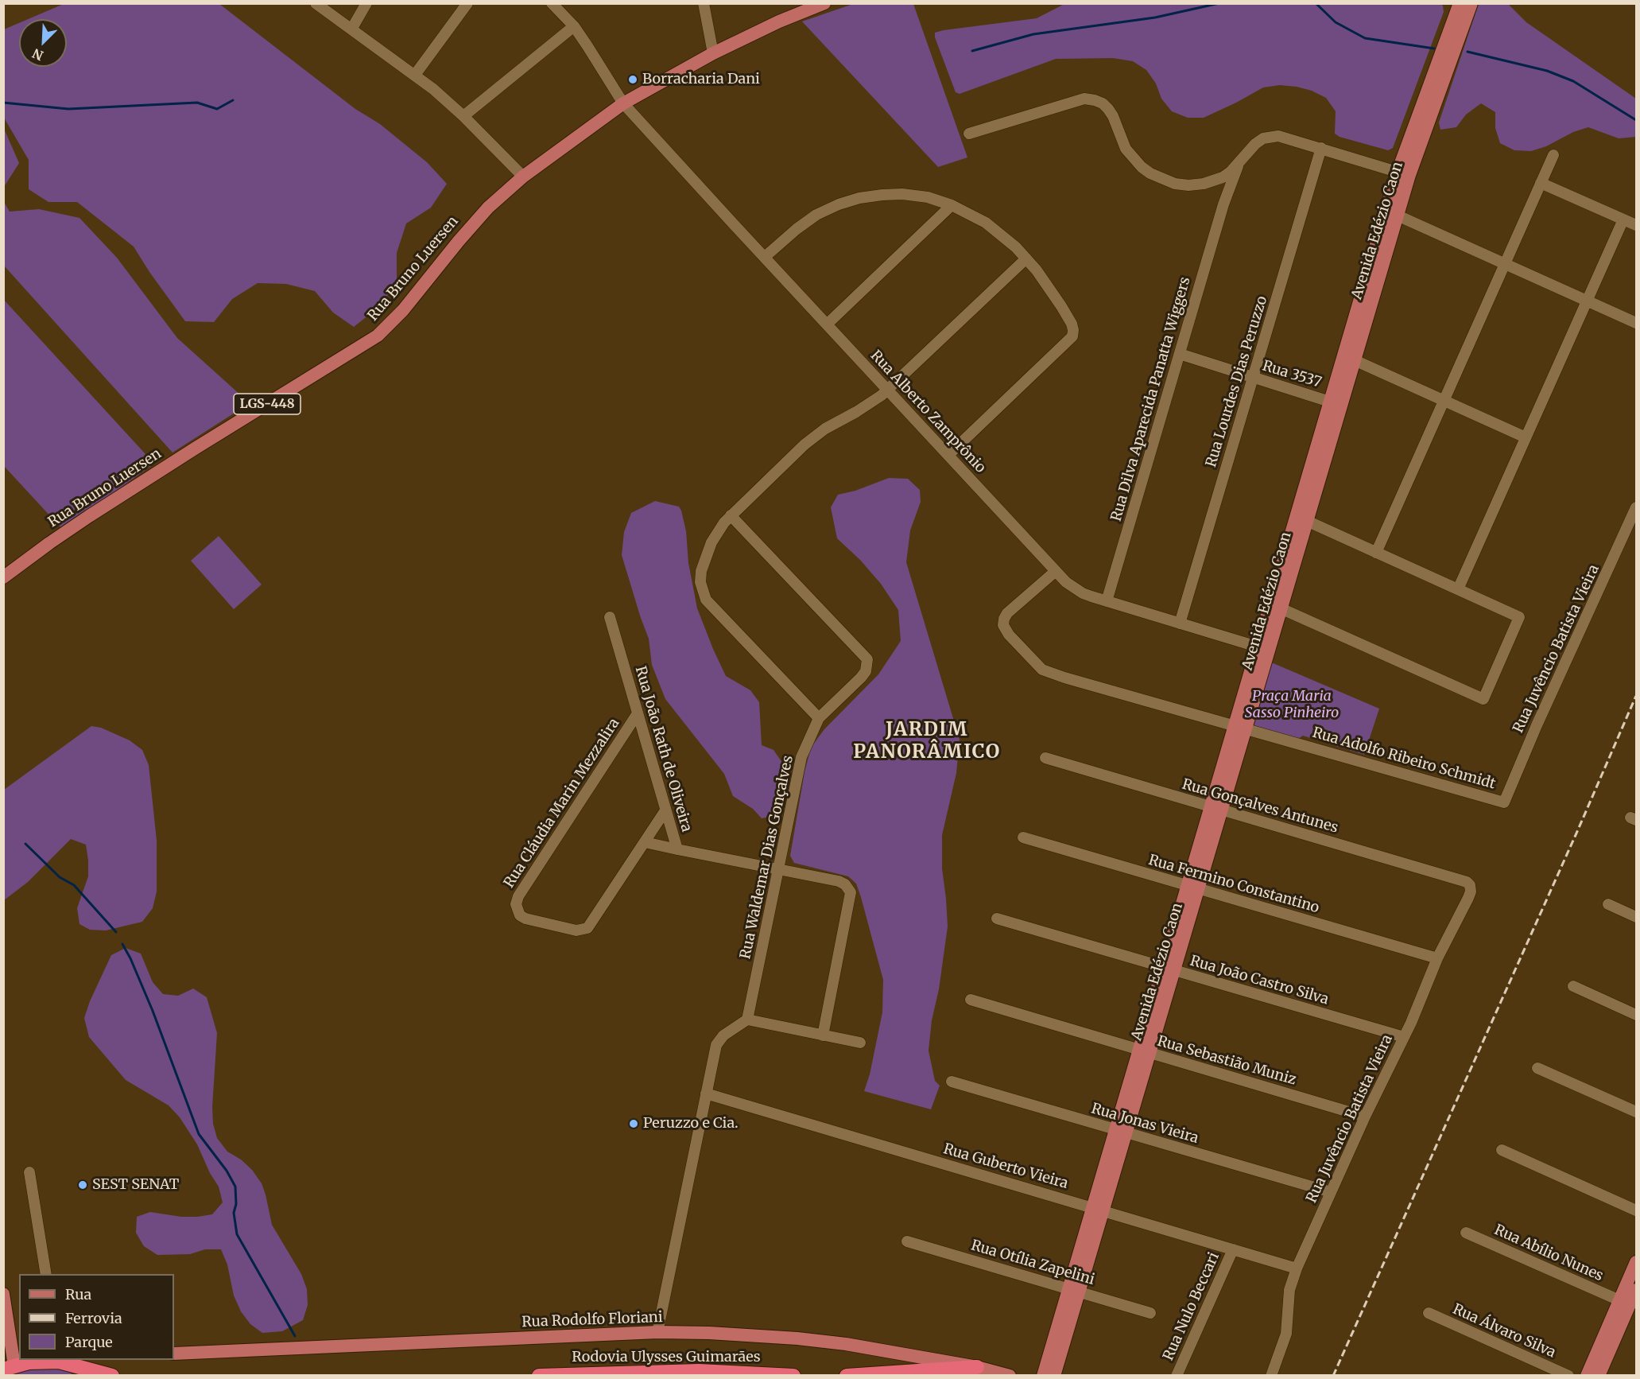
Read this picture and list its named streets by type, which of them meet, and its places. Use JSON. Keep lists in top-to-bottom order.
{
  "streets": {
    "highway": ["Rodovia Ulysses Guimarães"],
    "main road": [
      "Avenida Edézio Caon",
      "Rua Bruno Luersen",
      "LGS-448",
      "Rua Rodolfo Floriani"
    ],
    "street": [
      "Rua 3537",
      "Rua Lourdes Dias Peruzzo",
      "Rua Dilva Aparecida Panatta Wiggers",
      "Rua Alberto Zamprônio",
      "Rua Juvêncio Batista Vieira",
      "Rua João Rath de Oliveira",
      "Rua Adolfo Ribeiro Schmidt",
      "Rua Cláudia Marin Mezzalira",
      "Rua Gonçalves Antunes",
      "Rua Waldemar Dias Gonçalves",
      "Rua Fermino Constantino",
      "Rua João Castro Silva",
      "Rua Sebastião Muniz",
      "Rua Jonas Vieira",
      "Rua Guberto Vieira",
      "Rua Abílio Nunes",
      "Rua Otília Zapelini",
      "Rua Nulo Beccari",
      "Rua Álvaro Silva"
    ]
  },
  "crossings": [
    ["Avenida Edézio Caon", "Rua 3537"],
    ["Avenida Edézio Caon", "Rua Alberto Zamprônio"],
    ["Avenida Edézio Caon", "Rua Adolfo Ribeiro Schmidt"],
    ["Avenida Edézio Caon", "Rua Gonçalves Antunes"],
    ["Avenida Edézio Caon", "Rua Fermino Constantino"],
    ["Avenida Edézio Caon", "Rua João Castro Silva"],
    ["Avenida Edézio Caon", "Rua Sebastião Muniz"],
    ["Avenida Edézio Caon", "Rua Jonas Vieira"],
    ["Avenida Edézio Caon", "Rua Guberto Vieira"],
    ["Avenida Edézio Caon", "Rua Otília Zapelini"],
    ["Rua Bruno Luersen", "Rua Alberto Zamprônio"],
    ["Rua 3537", "Rua Lourdes Dias Peruzzo"],
    ["Rua 3537", "Rua Dilva Aparecida Panatta Wiggers"],
    ["Rua Lourdes Dias Peruzzo", "Rua Alberto Zamprônio"],
    ["Rua Dilva Aparecida Panatta Wiggers", "Rua Alberto Zamprônio"],
    ["Rua Alberto Zamprônio", "Rua Adolfo Ribeiro Schmidt"],
    ["Rua Juvêncio Batista Vieira", "Rua Adolfo Ribeiro Schmidt"],
    ["Rua Juvêncio Batista Vieira", "Rua Gonçalves Antunes"],
    ["Rua Juvêncio Batista Vieira", "Rua Fermino Constantino"],
    ["Rua Juvêncio Batista Vieira", "Rua João Castro Silva"],
    ["Rua Juvêncio Batista Vieira", "Rua Sebastião Muniz"],
    ["Rua Juvêncio Batista Vieira", "Rua Jonas Vieira"],
    ["Rua Juvêncio Batista Vieira", "Rua Guberto Vieira"],
    ["Rua João Rath de Oliveira", "Rua Cláudia Marin Mezzalira"],
    ["Rua João Rath de Oliveira", "Rua Waldemar Dias Gonçalves"],
    ["Rua Guberto Vieira", "Rua Nulo Beccari"]
  ],
  "districts": ["JARDIM PANORÂMICO"],
  "parks": ["Praça Maria Sasso Pinheiro"],
  "places": ["Borracharia Dani", "Peruzzo e Cia.", "SEST SENAT"],
  "legend": ["Rua", "Ferrovia", "Parque"],
  "north": "bottom left"
}
